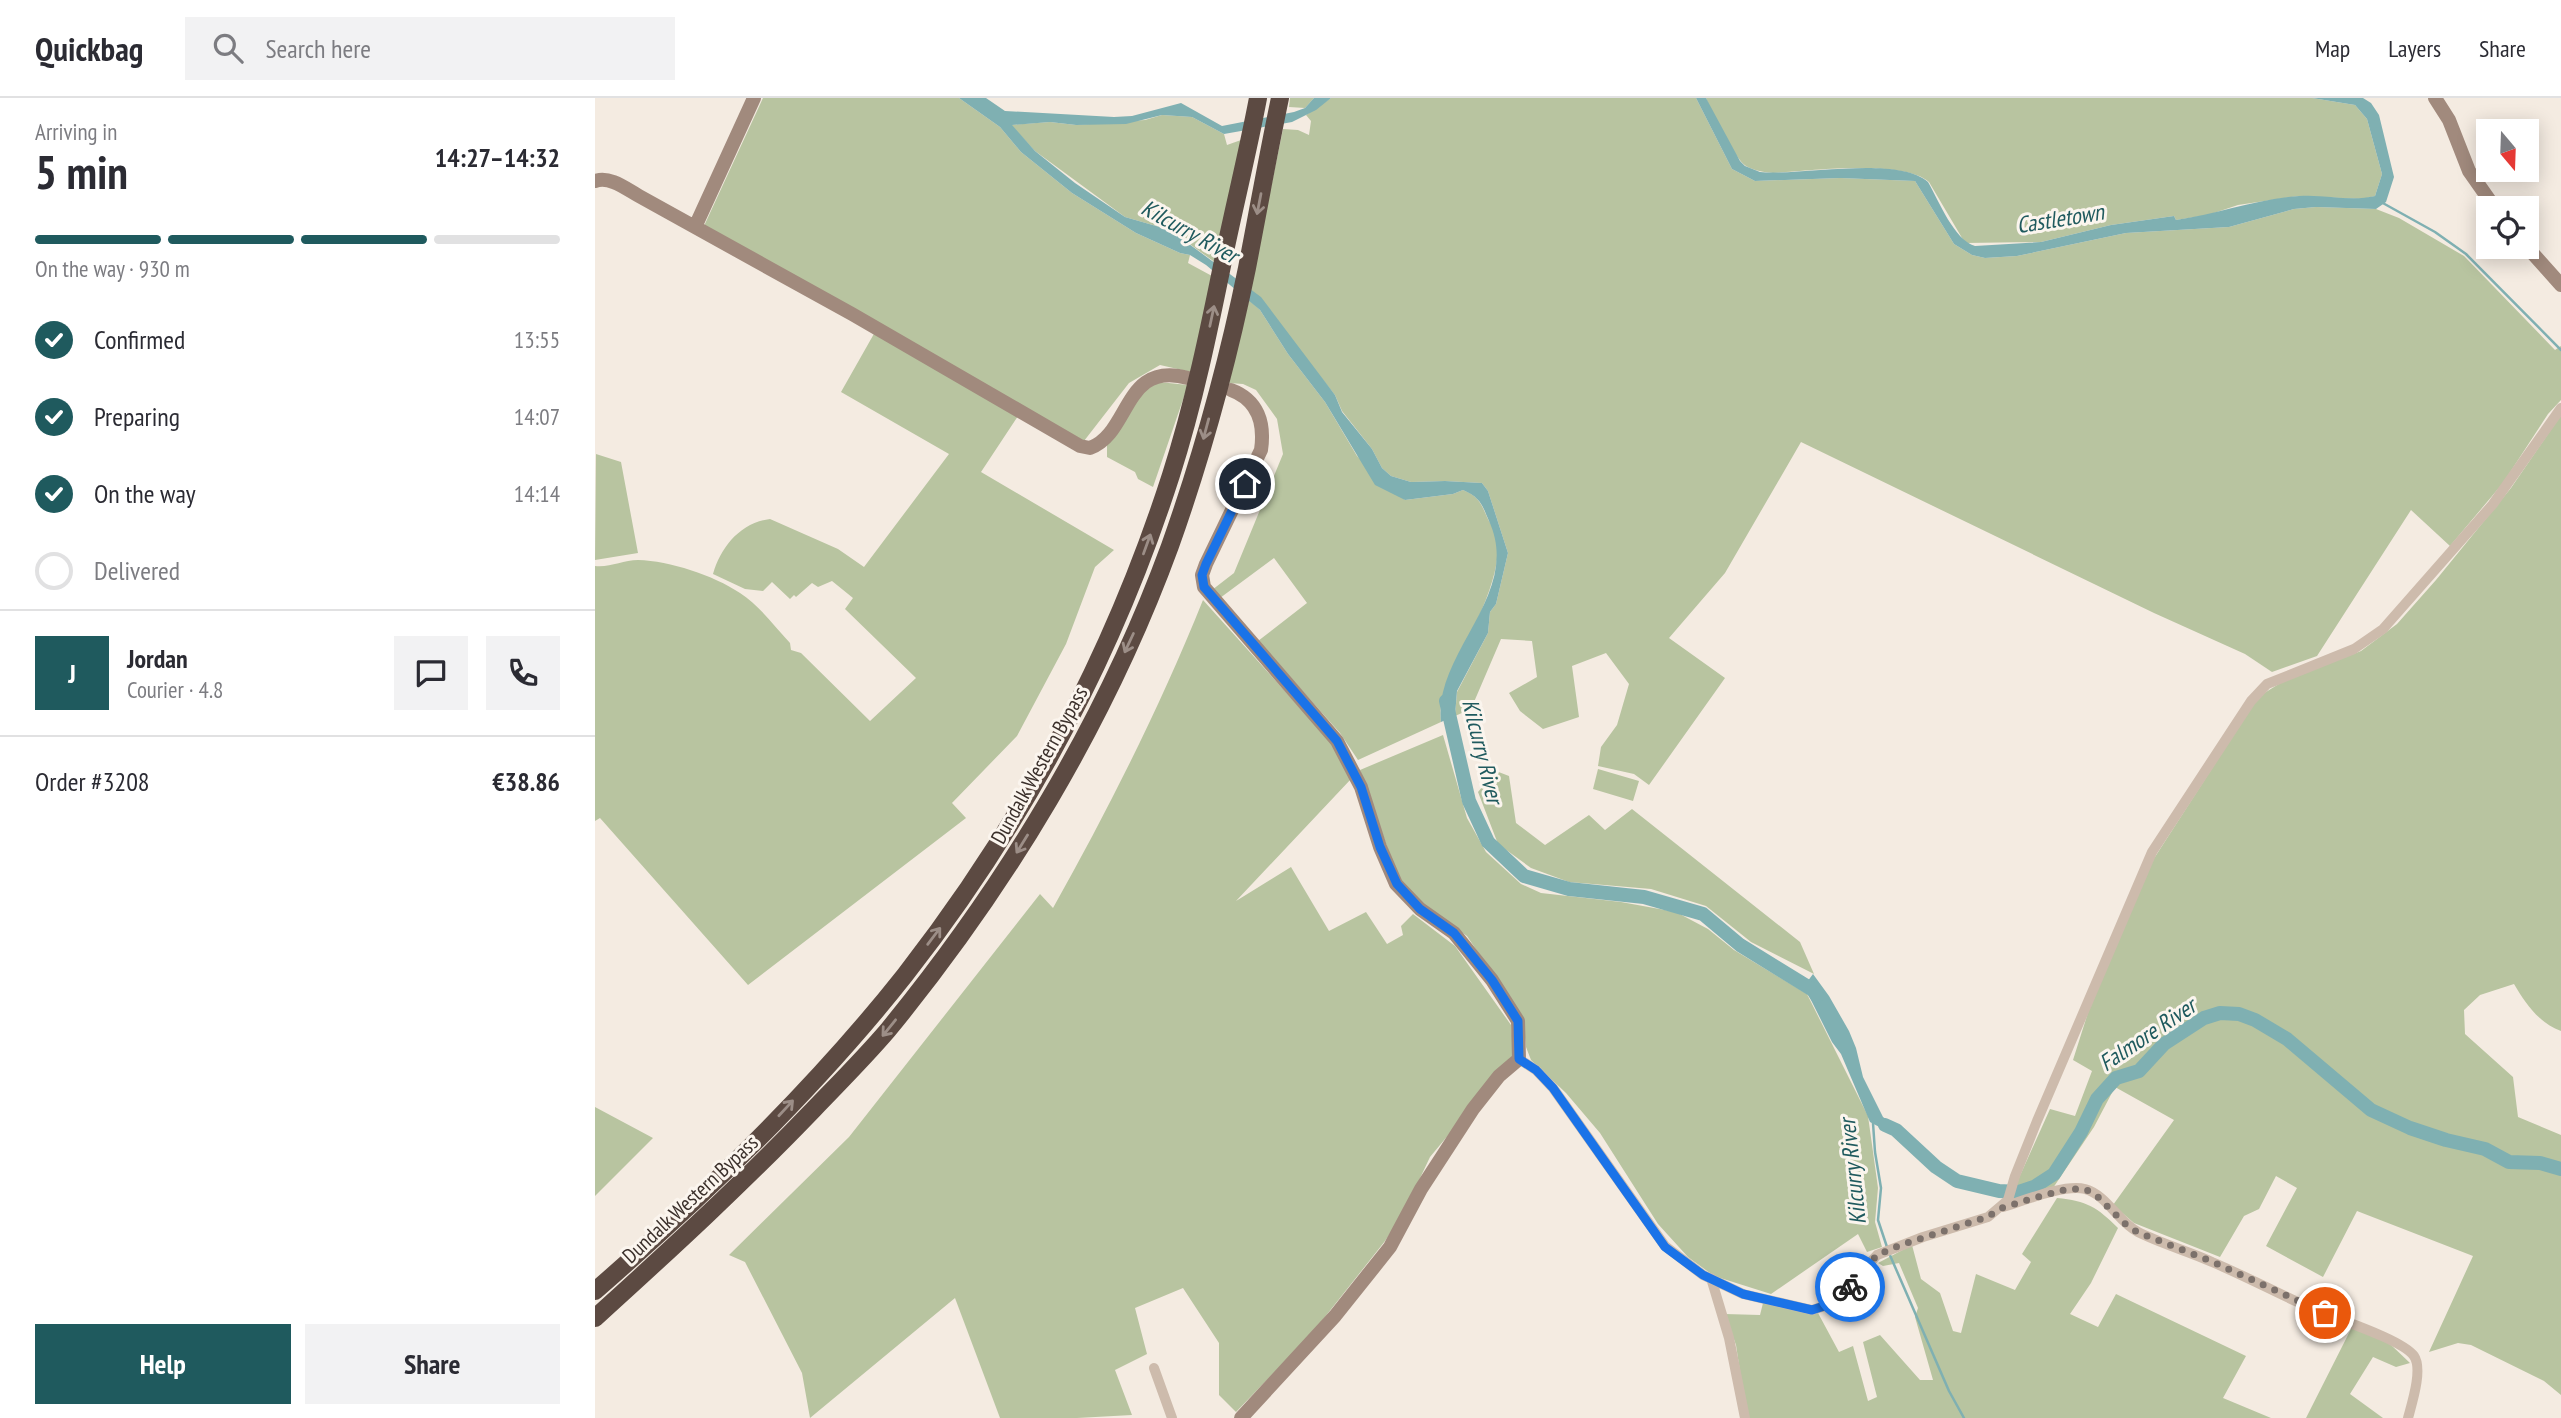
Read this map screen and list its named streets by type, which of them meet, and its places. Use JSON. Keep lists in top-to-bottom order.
{
  "streets": {
    "highway": ["Dundalk Western Bypass"]
  },
  "water": ["Castletown", "Kilcurry River", "Falmore River"],
  "north": "bottom",
  "page": {
    "header": "Quickbag",
    "search": "Search here",
    "nav": ["Map", "Layers", "Share"],
    "heading": ["5 min", "Arriving in", "14:27–14:32"],
    "panel": [
      "Jordan",
      "Courier · 4.8",
      "Order #3208",
      "€38.86"
    ],
    "bar": "On the way · 930 m",
    "list": [
      ["Confirmed", "13:55"],
      ["Preparing", "14:07"],
      ["On the way", "14:14"],
      "Delivered"
    ],
    "round": "J",
    "buttons": ["Help", "Share"]
  }
}
